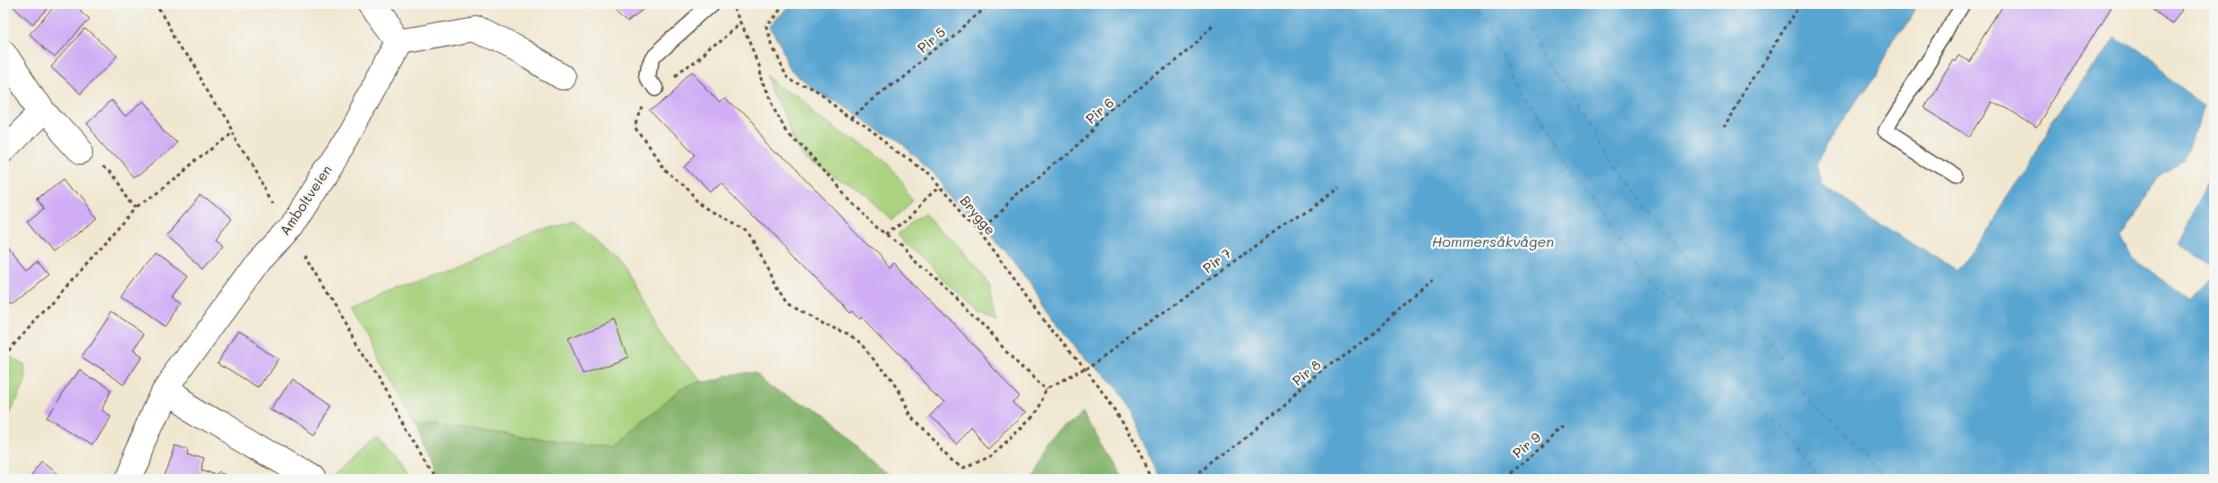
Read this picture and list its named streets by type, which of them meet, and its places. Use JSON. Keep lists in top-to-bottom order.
{
  "streets": {
    "street": ["Amboltveien"],
    "path": [
      "Pir 5",
      "Pir 6",
      "Brygge",
      "Pir 7",
      "Pir 8",
      "Pir 9"
    ]
  },
  "crossings": [
    ["Pir 5", "Brygge"],
    ["Pir 6", "Brygge"],
    ["Brygge", "Pir 7"]
  ],
  "water": ["Hommersåkvågen"]
}
